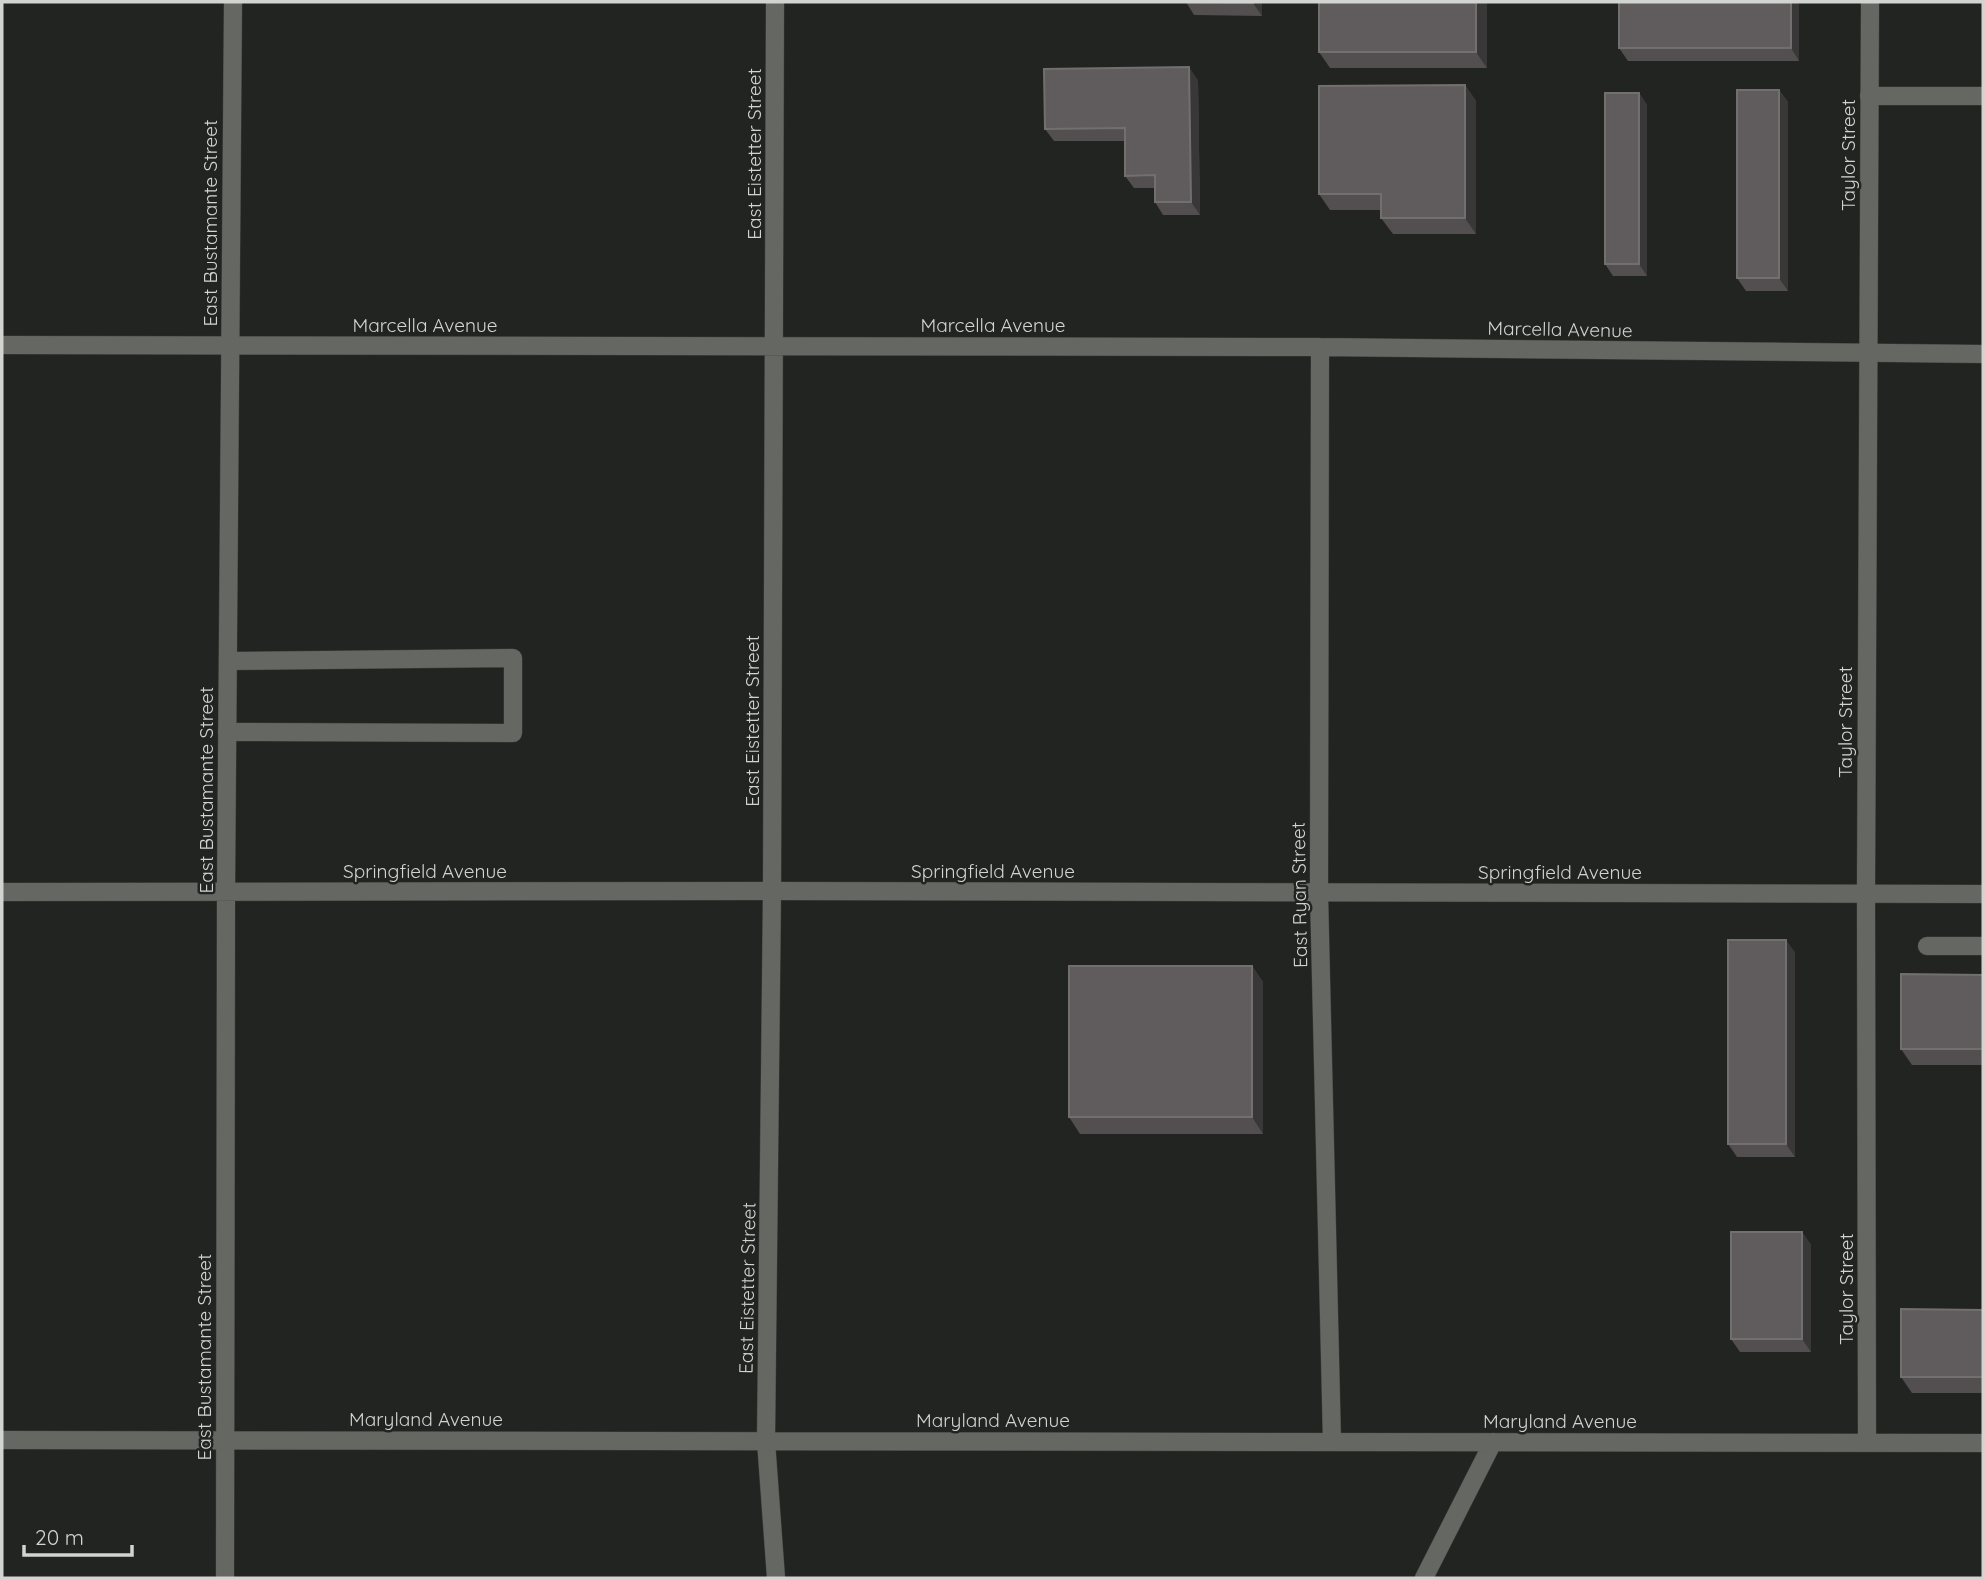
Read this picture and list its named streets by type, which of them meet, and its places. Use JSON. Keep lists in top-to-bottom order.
{
  "streets": {
    "street": [
      "East Eistetter Street",
      "Taylor Street",
      "East Bustamante Street",
      "Marcella Avenue",
      "Springfield Avenue",
      "East Ryan Street",
      "Maryland Avenue"
    ]
  },
  "crossings": [
    ["East Eistetter Street", "Marcella Avenue"],
    ["East Eistetter Street", "Springfield Avenue"],
    ["East Eistetter Street", "Maryland Avenue"],
    ["Taylor Street", "Marcella Avenue"],
    ["Taylor Street", "Springfield Avenue"],
    ["Taylor Street", "Maryland Avenue"],
    ["East Bustamante Street", "Marcella Avenue"],
    ["East Bustamante Street", "Springfield Avenue"],
    ["East Bustamante Street", "Maryland Avenue"],
    ["Marcella Avenue", "East Ryan Street"],
    ["Springfield Avenue", "East Ryan Street"],
    ["East Ryan Street", "Maryland Avenue"]
  ],
  "scale_bar": "20 m"
}
